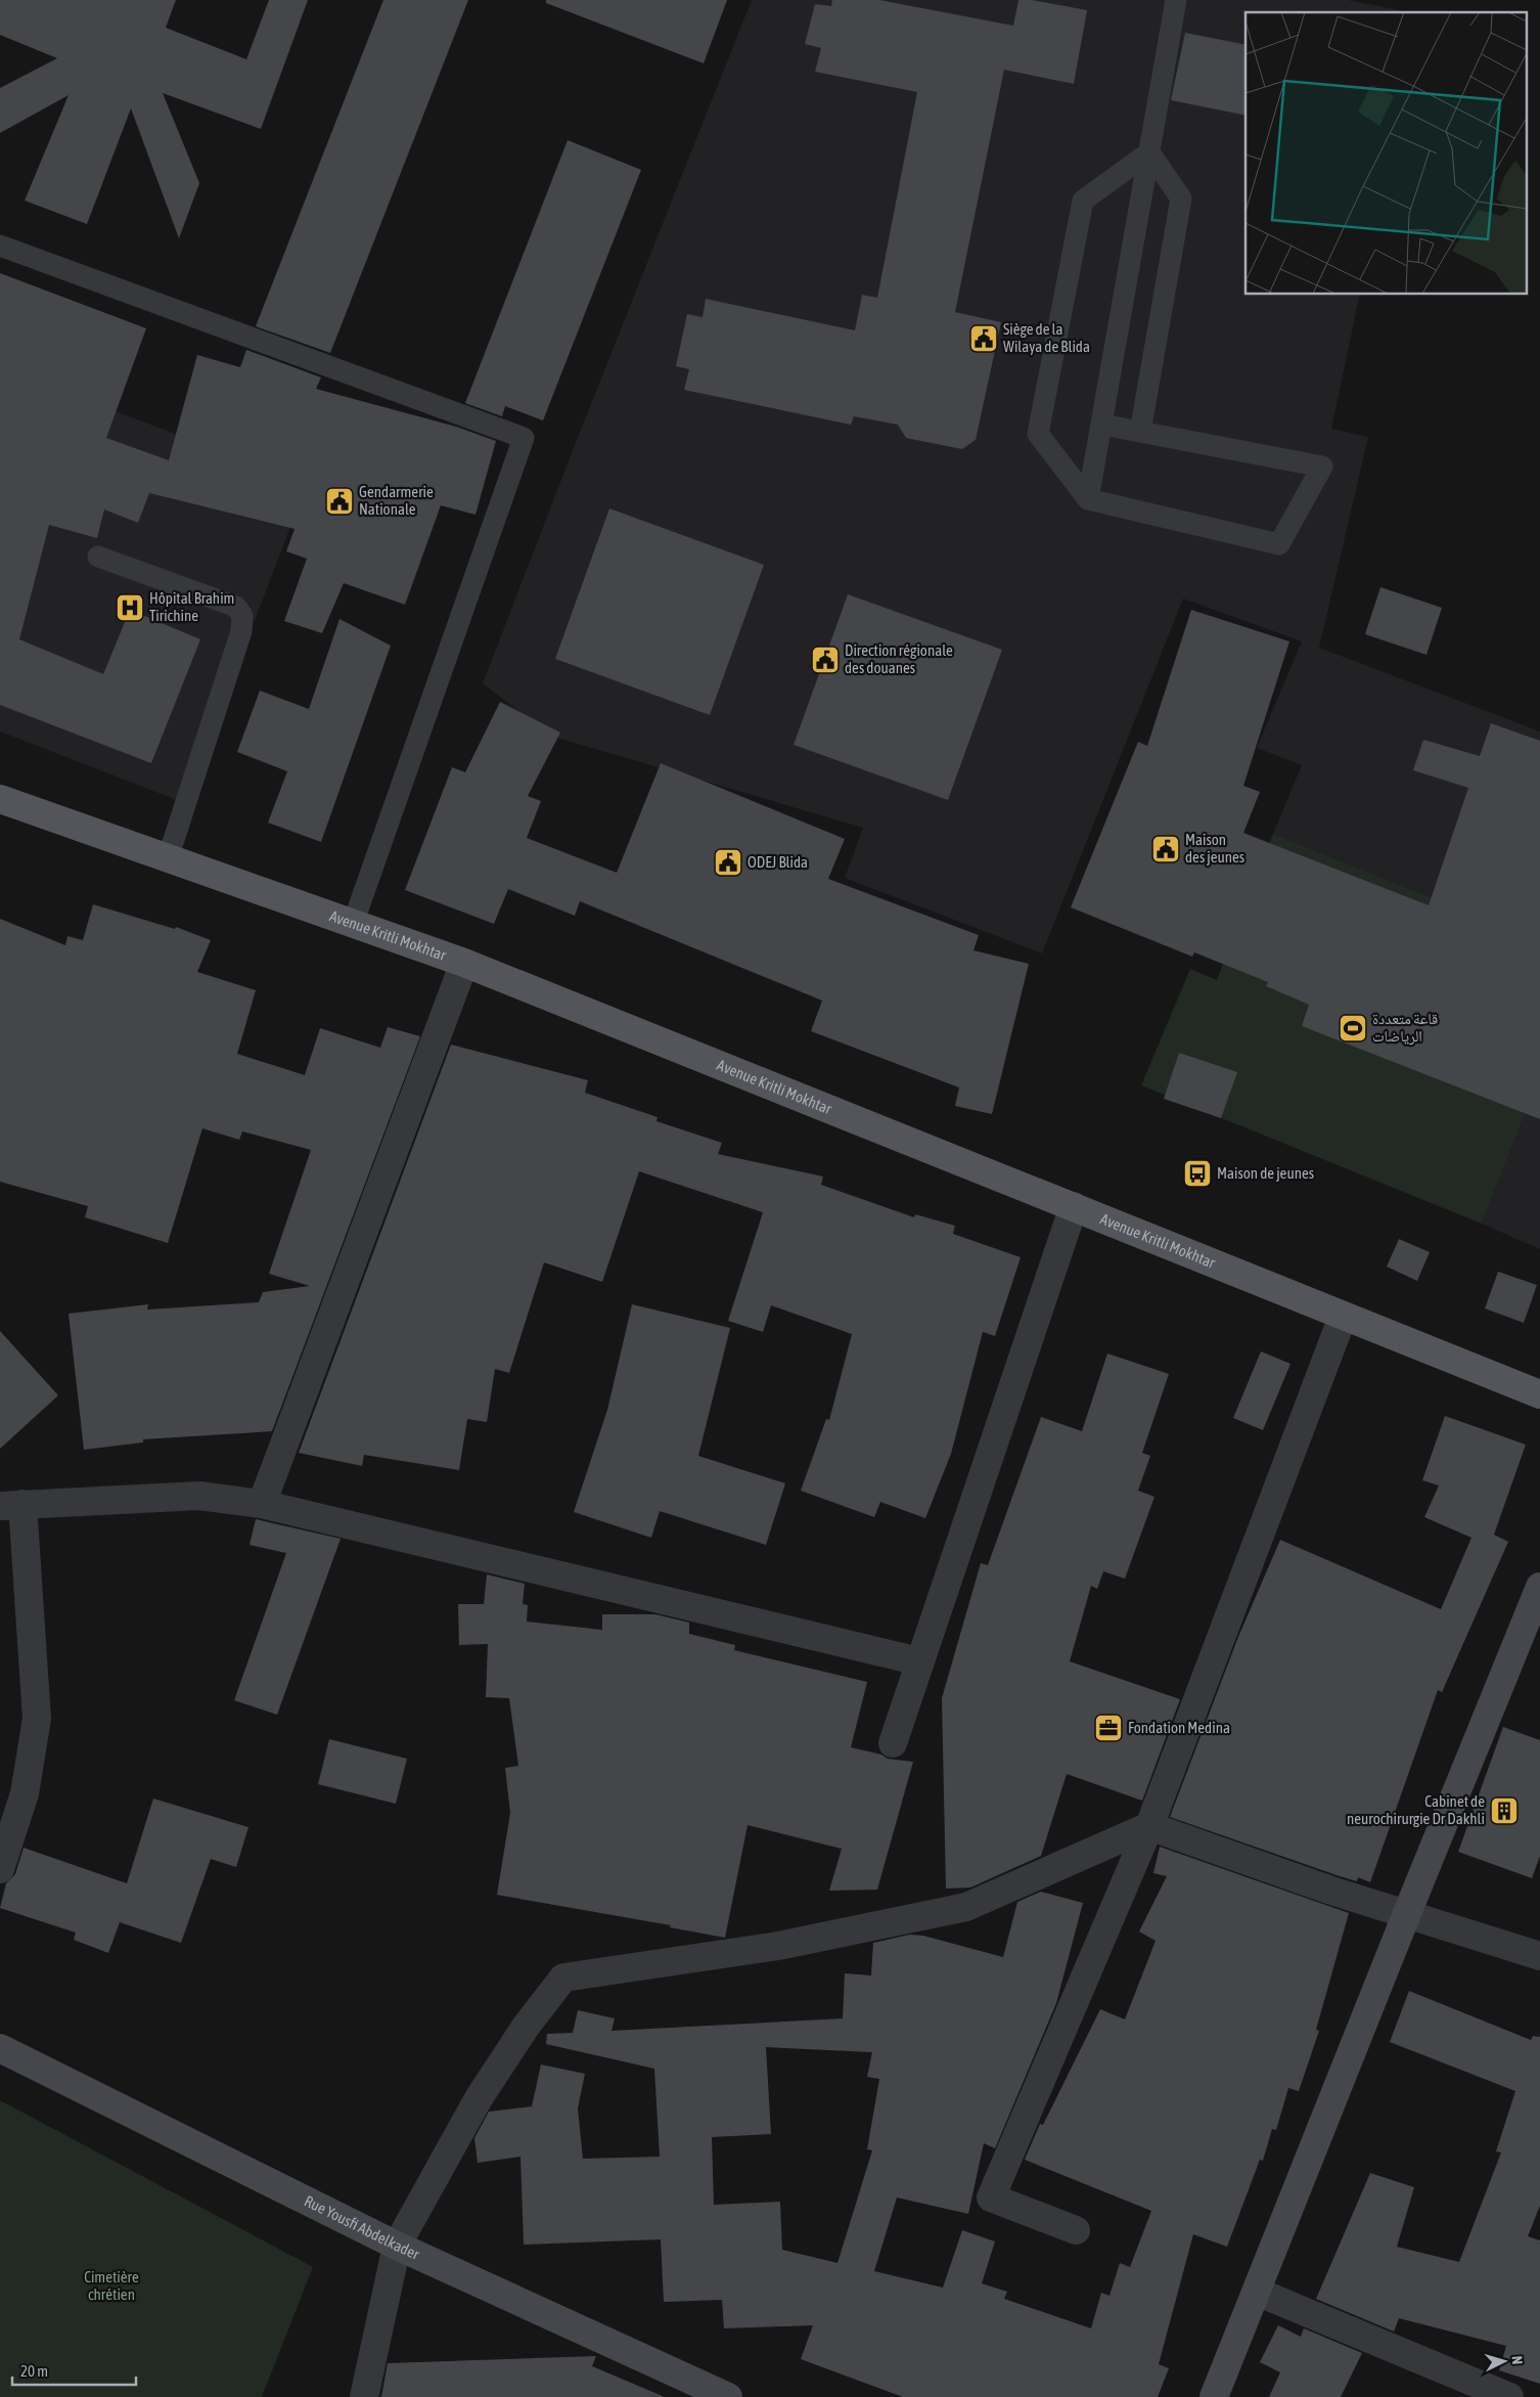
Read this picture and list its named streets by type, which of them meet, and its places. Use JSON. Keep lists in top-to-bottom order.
{
  "streets": {
    "main road": ["Avenue Kritli Mokhtar", "Rue Yousfi Abdelkader"]
  },
  "parks": ["Cimetière chrétien"],
  "places": {
    "public building": [
      "Siège de la Wilaya de Blida",
      "Gendarmerie Nationale",
      "Direction régionale des douanes",
      "Maison des jeunes",
      "ODEJ Blida"
    ],
    "hospital": ["Hôpital Brahim Tirichine"],
    "sports": ["قاعة متعددة الرياضات"],
    "bus stop": ["Maison de jeunes"],
    "office": ["Fondation Medina"],
    "building": ["Cabinet de neurochirurgie Dr Dakhli"]
  },
  "scale_bar": "20 m",
  "north": "right"
}
